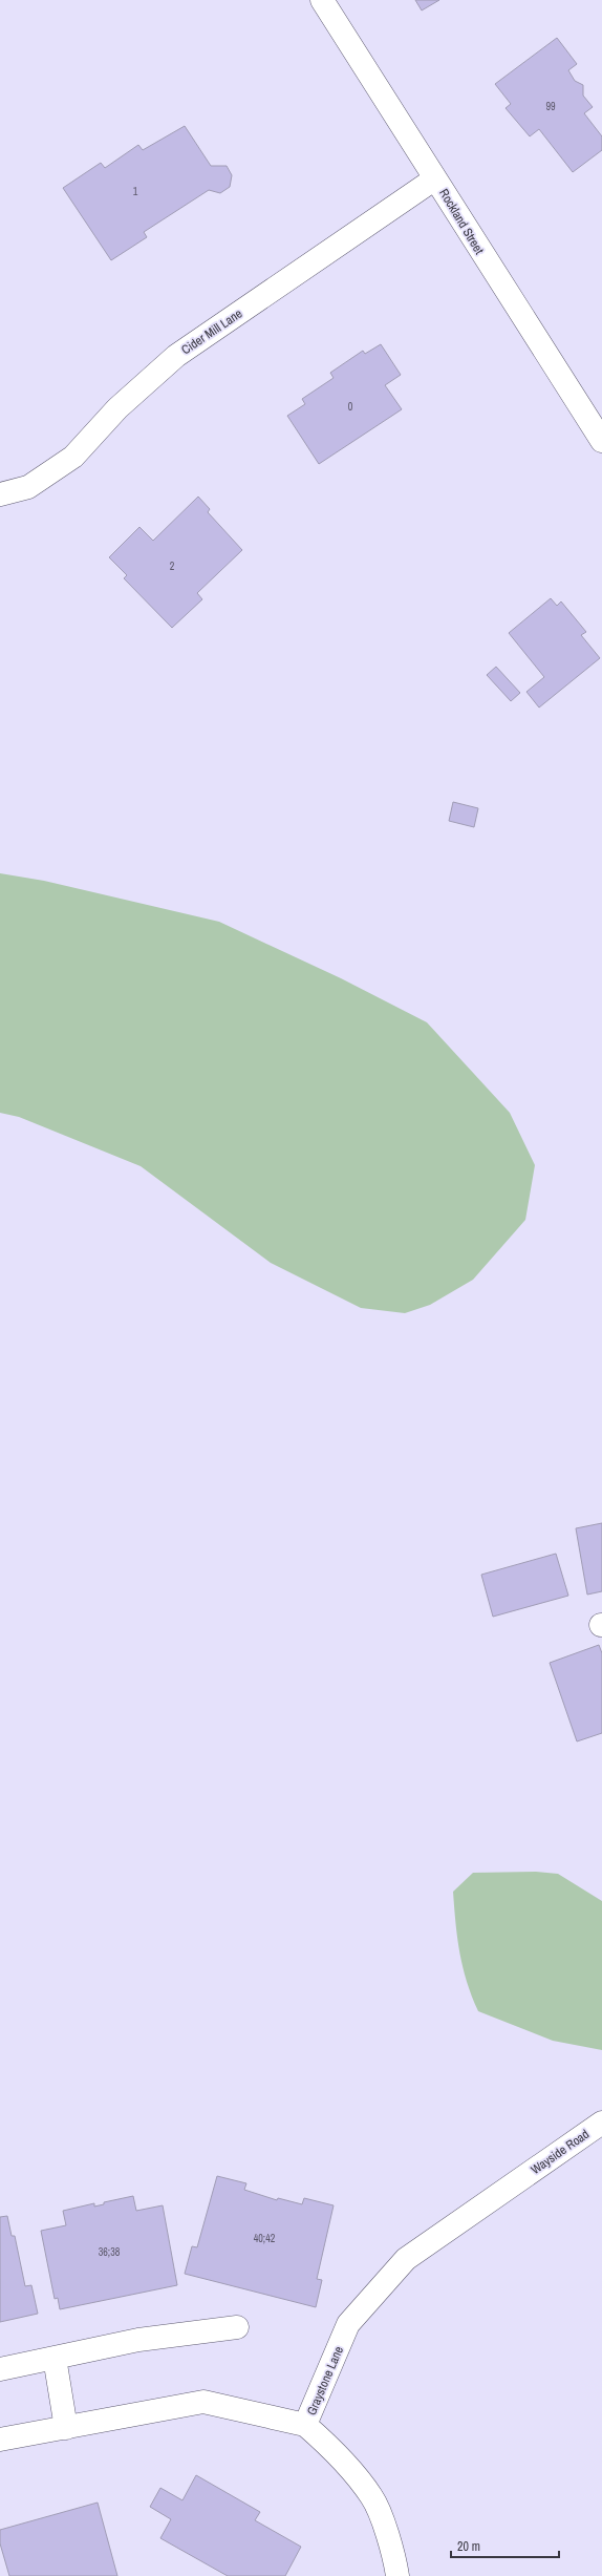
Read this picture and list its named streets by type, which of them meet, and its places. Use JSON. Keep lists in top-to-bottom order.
{
  "streets": {
    "street": [
      "Rockland Street",
      "Cider Mill Lane",
      "Wayside Road",
      "Graystone Lane"
    ]
  },
  "crossings": [
    ["Rockland Street", "Cider Mill Lane"],
    ["Wayside Road", "Graystone Lane"]
  ],
  "house_numbers": [
    "99",
    "1",
    "0",
    "2",
    "40;42",
    "36;38"
  ],
  "scale_bar": "20 m"
}
